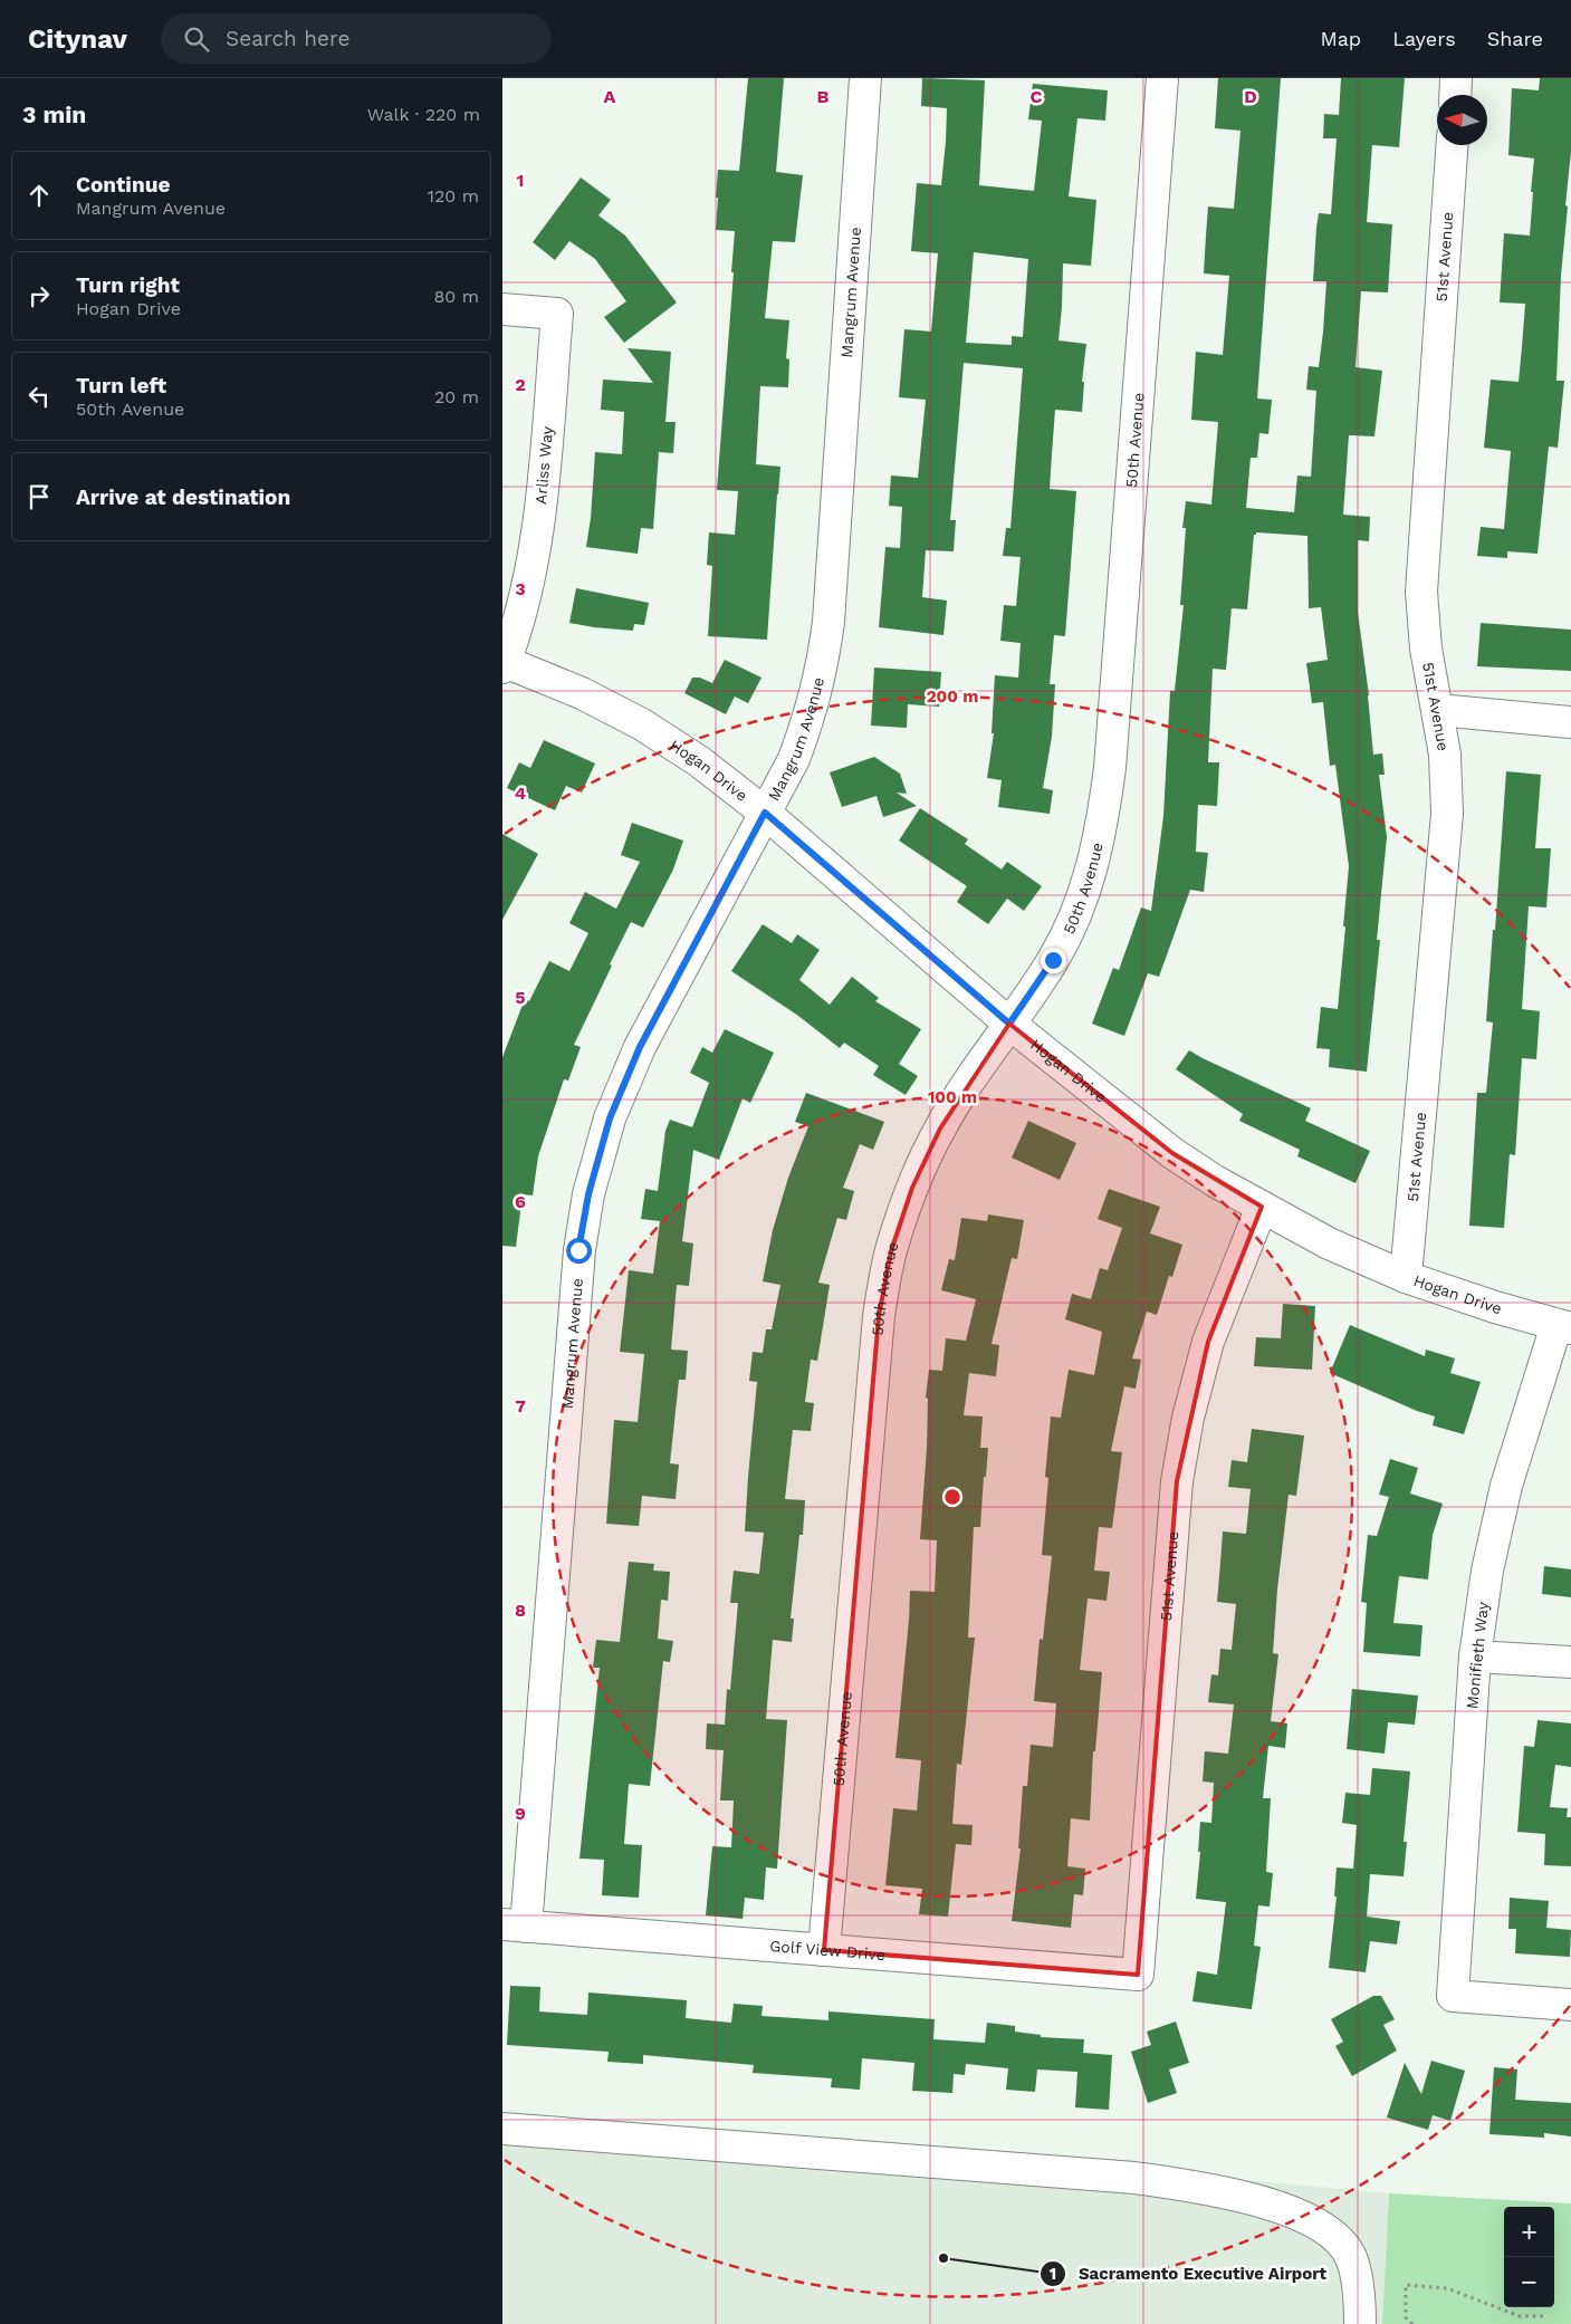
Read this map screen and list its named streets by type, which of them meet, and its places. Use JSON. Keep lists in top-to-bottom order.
{
  "streets": {
    "street": [
      "51st Avenue",
      "Mangrum Avenue",
      "50th Avenue",
      "Arliss Way",
      "Hogan Drive",
      "Monifieth Way",
      "Golf View Drive"
    ]
  },
  "crossings": [
    ["51st Avenue", "Hogan Drive"],
    ["51st Avenue", "Golf View Drive"],
    ["Mangrum Avenue", "Hogan Drive"],
    ["Mangrum Avenue", "Golf View Drive"],
    ["50th Avenue", "Hogan Drive"],
    ["50th Avenue", "Golf View Drive"],
    ["Arliss Way", "Hogan Drive"],
    ["Hogan Drive", "Monifieth Way"]
  ],
  "places": ["Sacramento Executive Airport"],
  "north": "left",
  "page": {
    "header": "Citynav",
    "search": "Search here",
    "nav": ["Map", "Layers", "Share"],
    "heading": ["3 min", "Walk · 220 m"],
    "list": [
      ["Continue", "Mangrum Avenue", "120 m"],
      ["Turn right", "Hogan Drive", "80 m"],
      ["Turn left", "50th Avenue", "20 m"],
      "Arrive at destination"
    ],
    "map_buttons": ["+", "−"]
  },
  "grid": {
    "columns": [
      "A",
      "B",
      "C",
      "D"
    ],
    "rows": [
      "1",
      "2",
      "3",
      "4",
      "5",
      "6",
      "7",
      "8",
      "9"
    ]
  },
  "rings": ["200 m", "100 m"]
}
